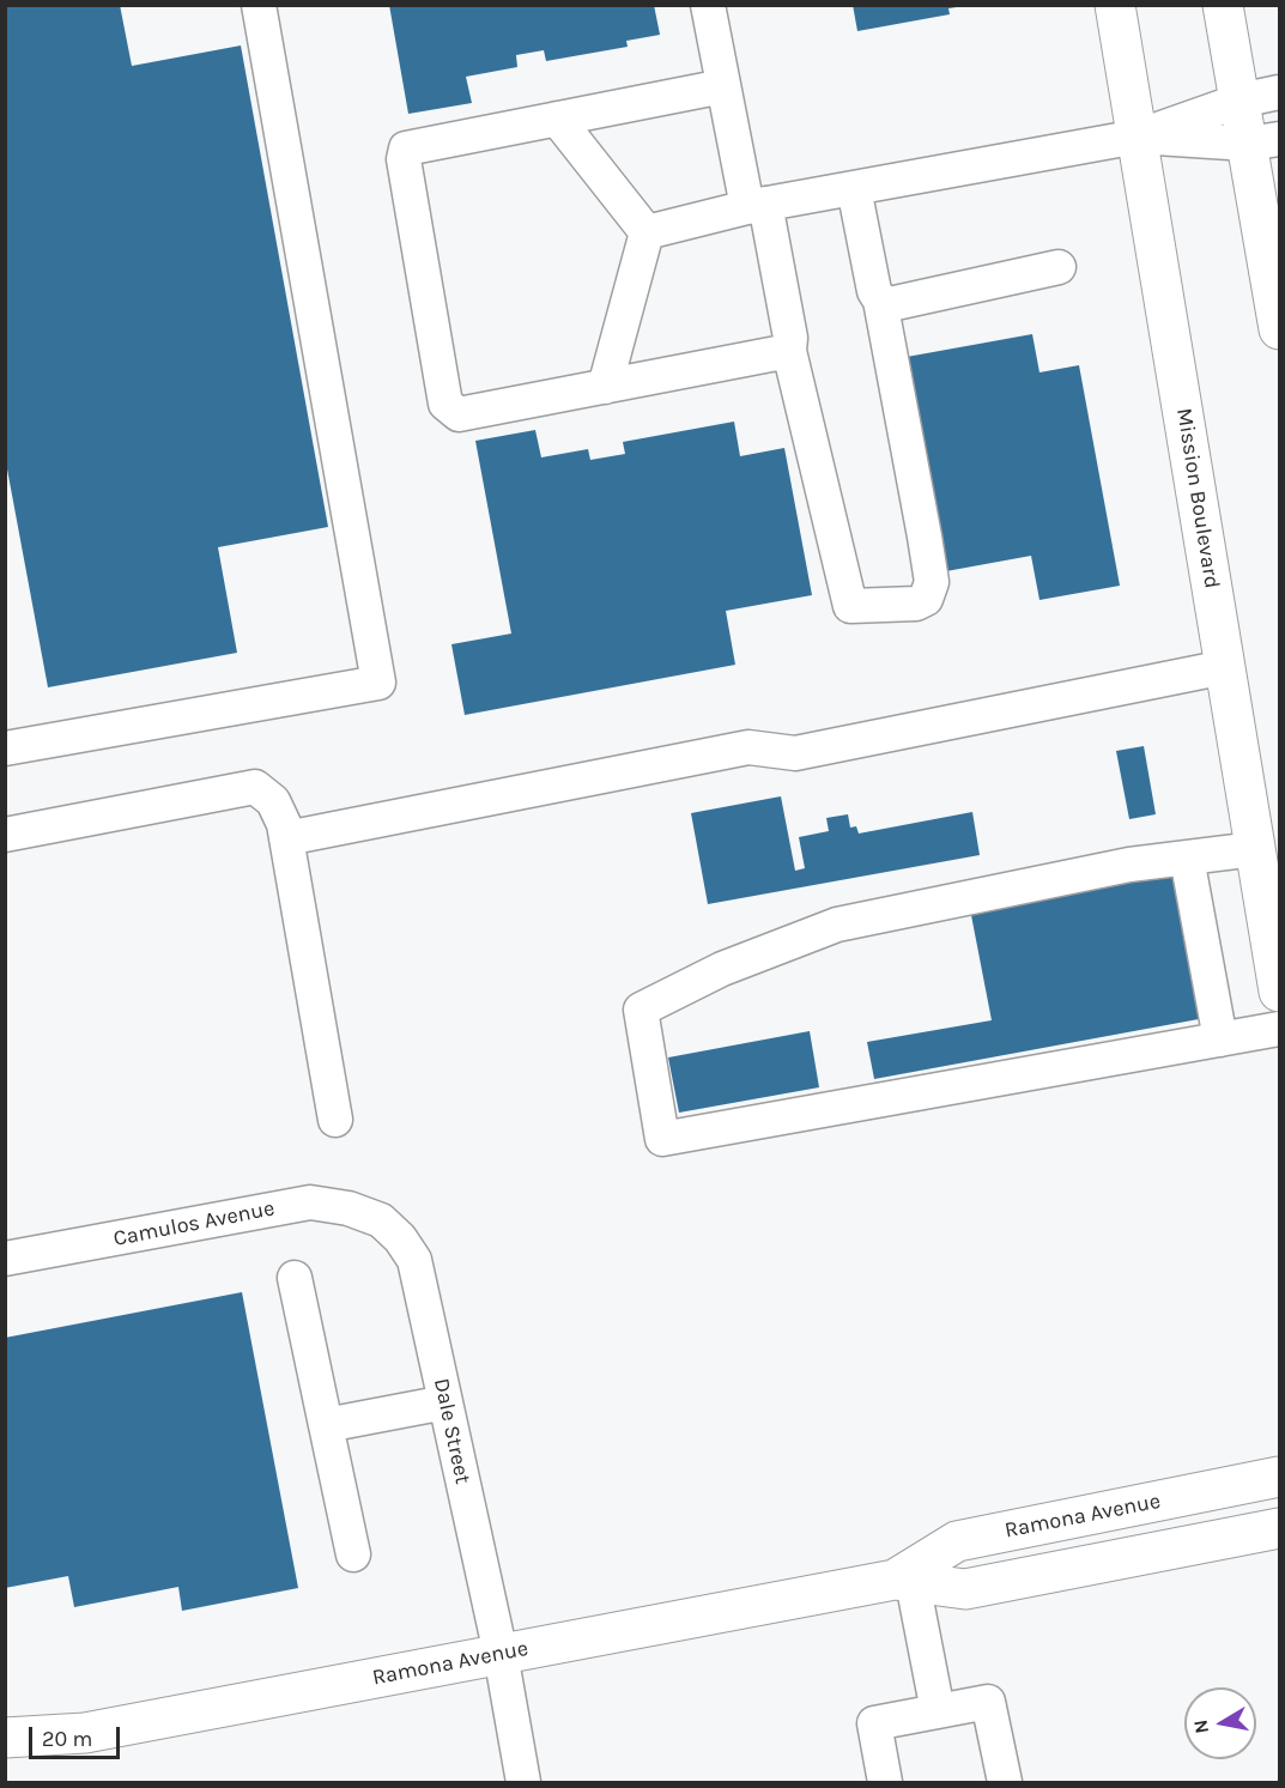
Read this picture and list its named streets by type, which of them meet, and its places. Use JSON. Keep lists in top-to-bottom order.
{
  "streets": {
    "main road": ["Mission Boulevard", "Ramona Avenue"],
    "street": ["Camulos Avenue", "Dale Street"]
  },
  "crossings": [
    ["Camulos Avenue", "Dale Street"],
    ["Dale Street", "Ramona Avenue"]
  ],
  "scale_bar": "20 m",
  "north": "left"
}
